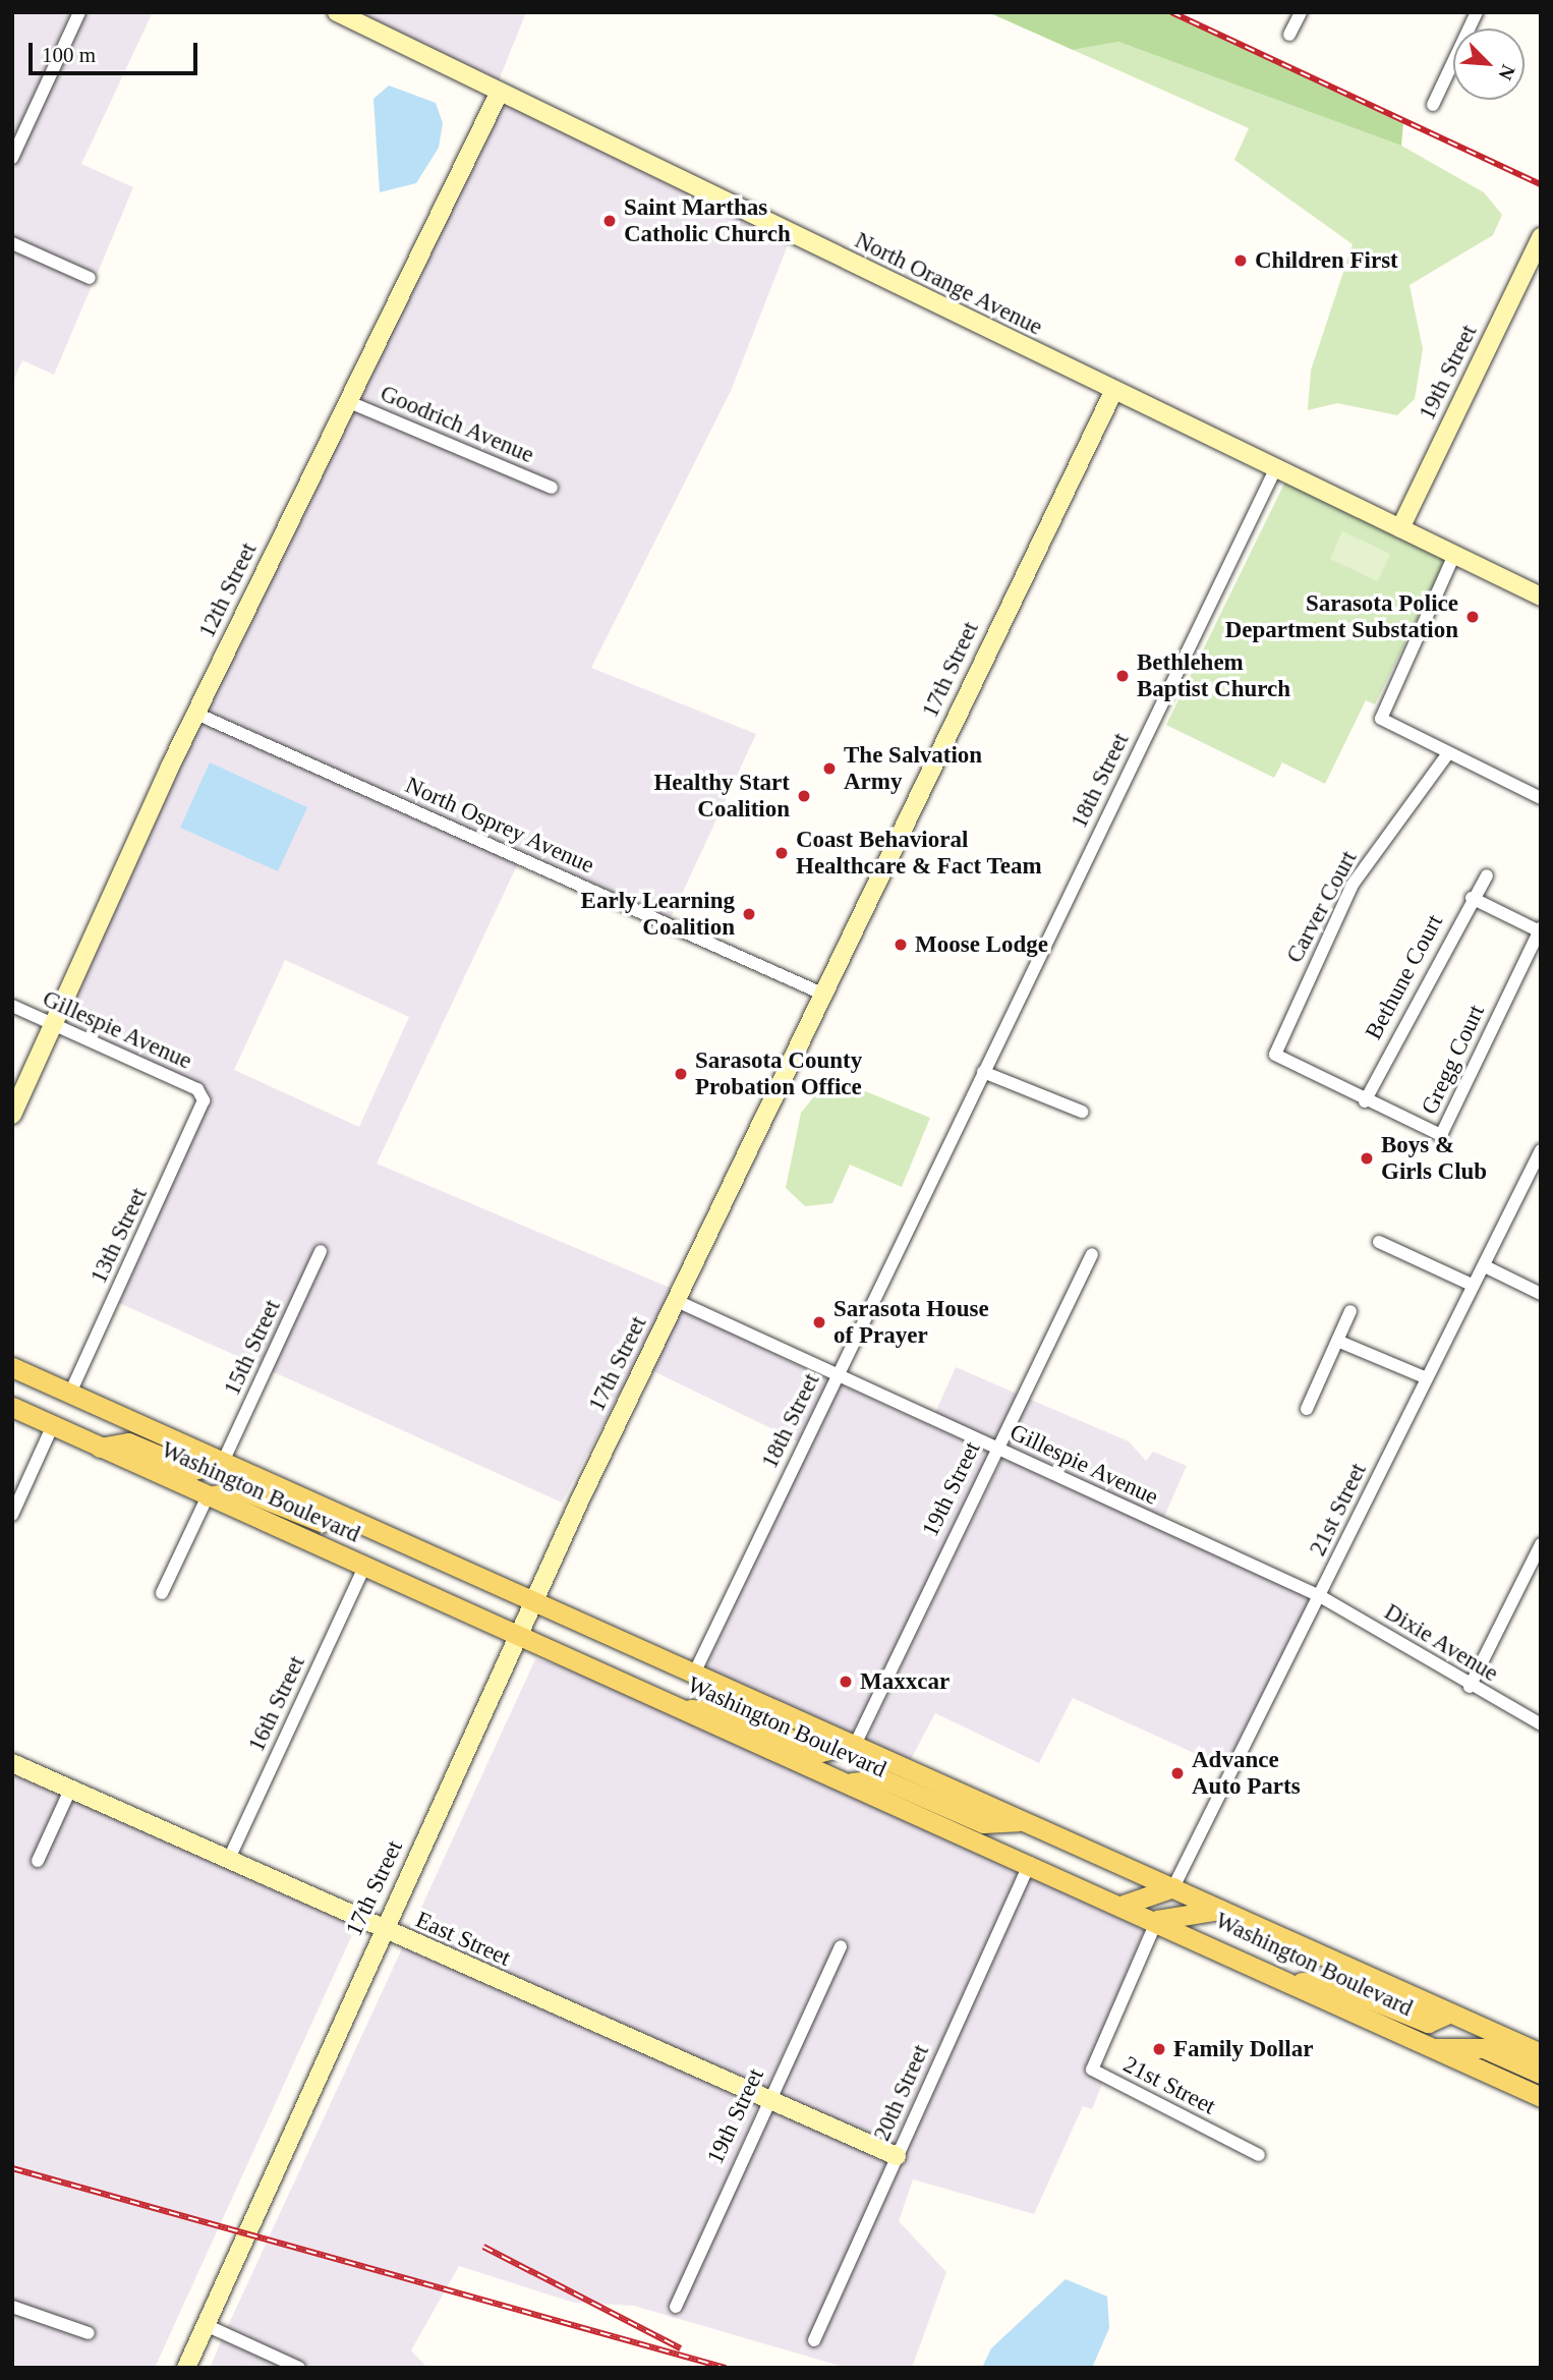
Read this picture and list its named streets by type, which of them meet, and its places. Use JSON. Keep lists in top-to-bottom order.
{
  "streets": {
    "main road": ["Washington Boulevard"],
    "street": [
      "North Orange Avenue",
      "19th Street",
      "Goodrich Avenue",
      "12th Street",
      "17th Street",
      "18th Street",
      "North Osprey Avenue",
      "Carver Court",
      "Bethune Court",
      "Gillespie Avenue",
      "Gregg Court",
      "13th Street",
      "15th Street",
      "21st Street",
      "Dixie Avenue",
      "16th Street",
      "East Street",
      "20th Street"
    ]
  },
  "crossings": [
    ["North Orange Avenue", "19th Street"],
    ["North Orange Avenue", "12th Street"],
    ["North Orange Avenue", "17th Street"],
    ["North Orange Avenue", "18th Street"],
    ["19th Street", "Gillespie Avenue"],
    ["19th Street", "Washington Boulevard"],
    ["19th Street", "East Street"],
    ["Goodrich Avenue", "12th Street"],
    ["12th Street", "North Osprey Avenue"],
    ["12th Street", "Gillespie Avenue"],
    ["17th Street", "North Osprey Avenue"],
    ["17th Street", "Gillespie Avenue"],
    ["17th Street", "Washington Boulevard"],
    ["17th Street", "East Street"],
    ["18th Street", "Gillespie Avenue"],
    ["18th Street", "Washington Boulevard"],
    ["Carver Court", "Bethune Court"],
    ["Carver Court", "Gregg Court"],
    ["Bethune Court", "Gregg Court"],
    ["Gillespie Avenue", "13th Street"],
    ["Gillespie Avenue", "21st Street"],
    ["Gillespie Avenue", "Dixie Avenue"],
    ["13th Street", "Washington Boulevard"],
    ["15th Street", "Washington Boulevard"],
    ["Washington Boulevard", "21st Street"],
    ["Washington Boulevard", "16th Street"],
    ["Washington Boulevard", "20th Street"],
    ["21st Street", "Dixie Avenue"],
    ["16th Street", "East Street"],
    ["East Street", "20th Street"]
  ],
  "places": [
    "Saint Marthas Catholic Church",
    "Children First",
    "Sarasota Police Department Substation",
    "Bethlehem Baptist Church",
    "The Salvation Army",
    "Healthy Start Coalition",
    "Coast Behavioral Healthcare & Fact Team",
    "Early Learning Coalition",
    "Moose Lodge",
    "Sarasota County Probation Office",
    "Boys & Girls Club",
    "Sarasota House of Prayer",
    "Maxxcar",
    "Advance Auto Parts",
    "Family Dollar"
  ],
  "scale_bar": "100 m",
  "north": "bottom right"
}
